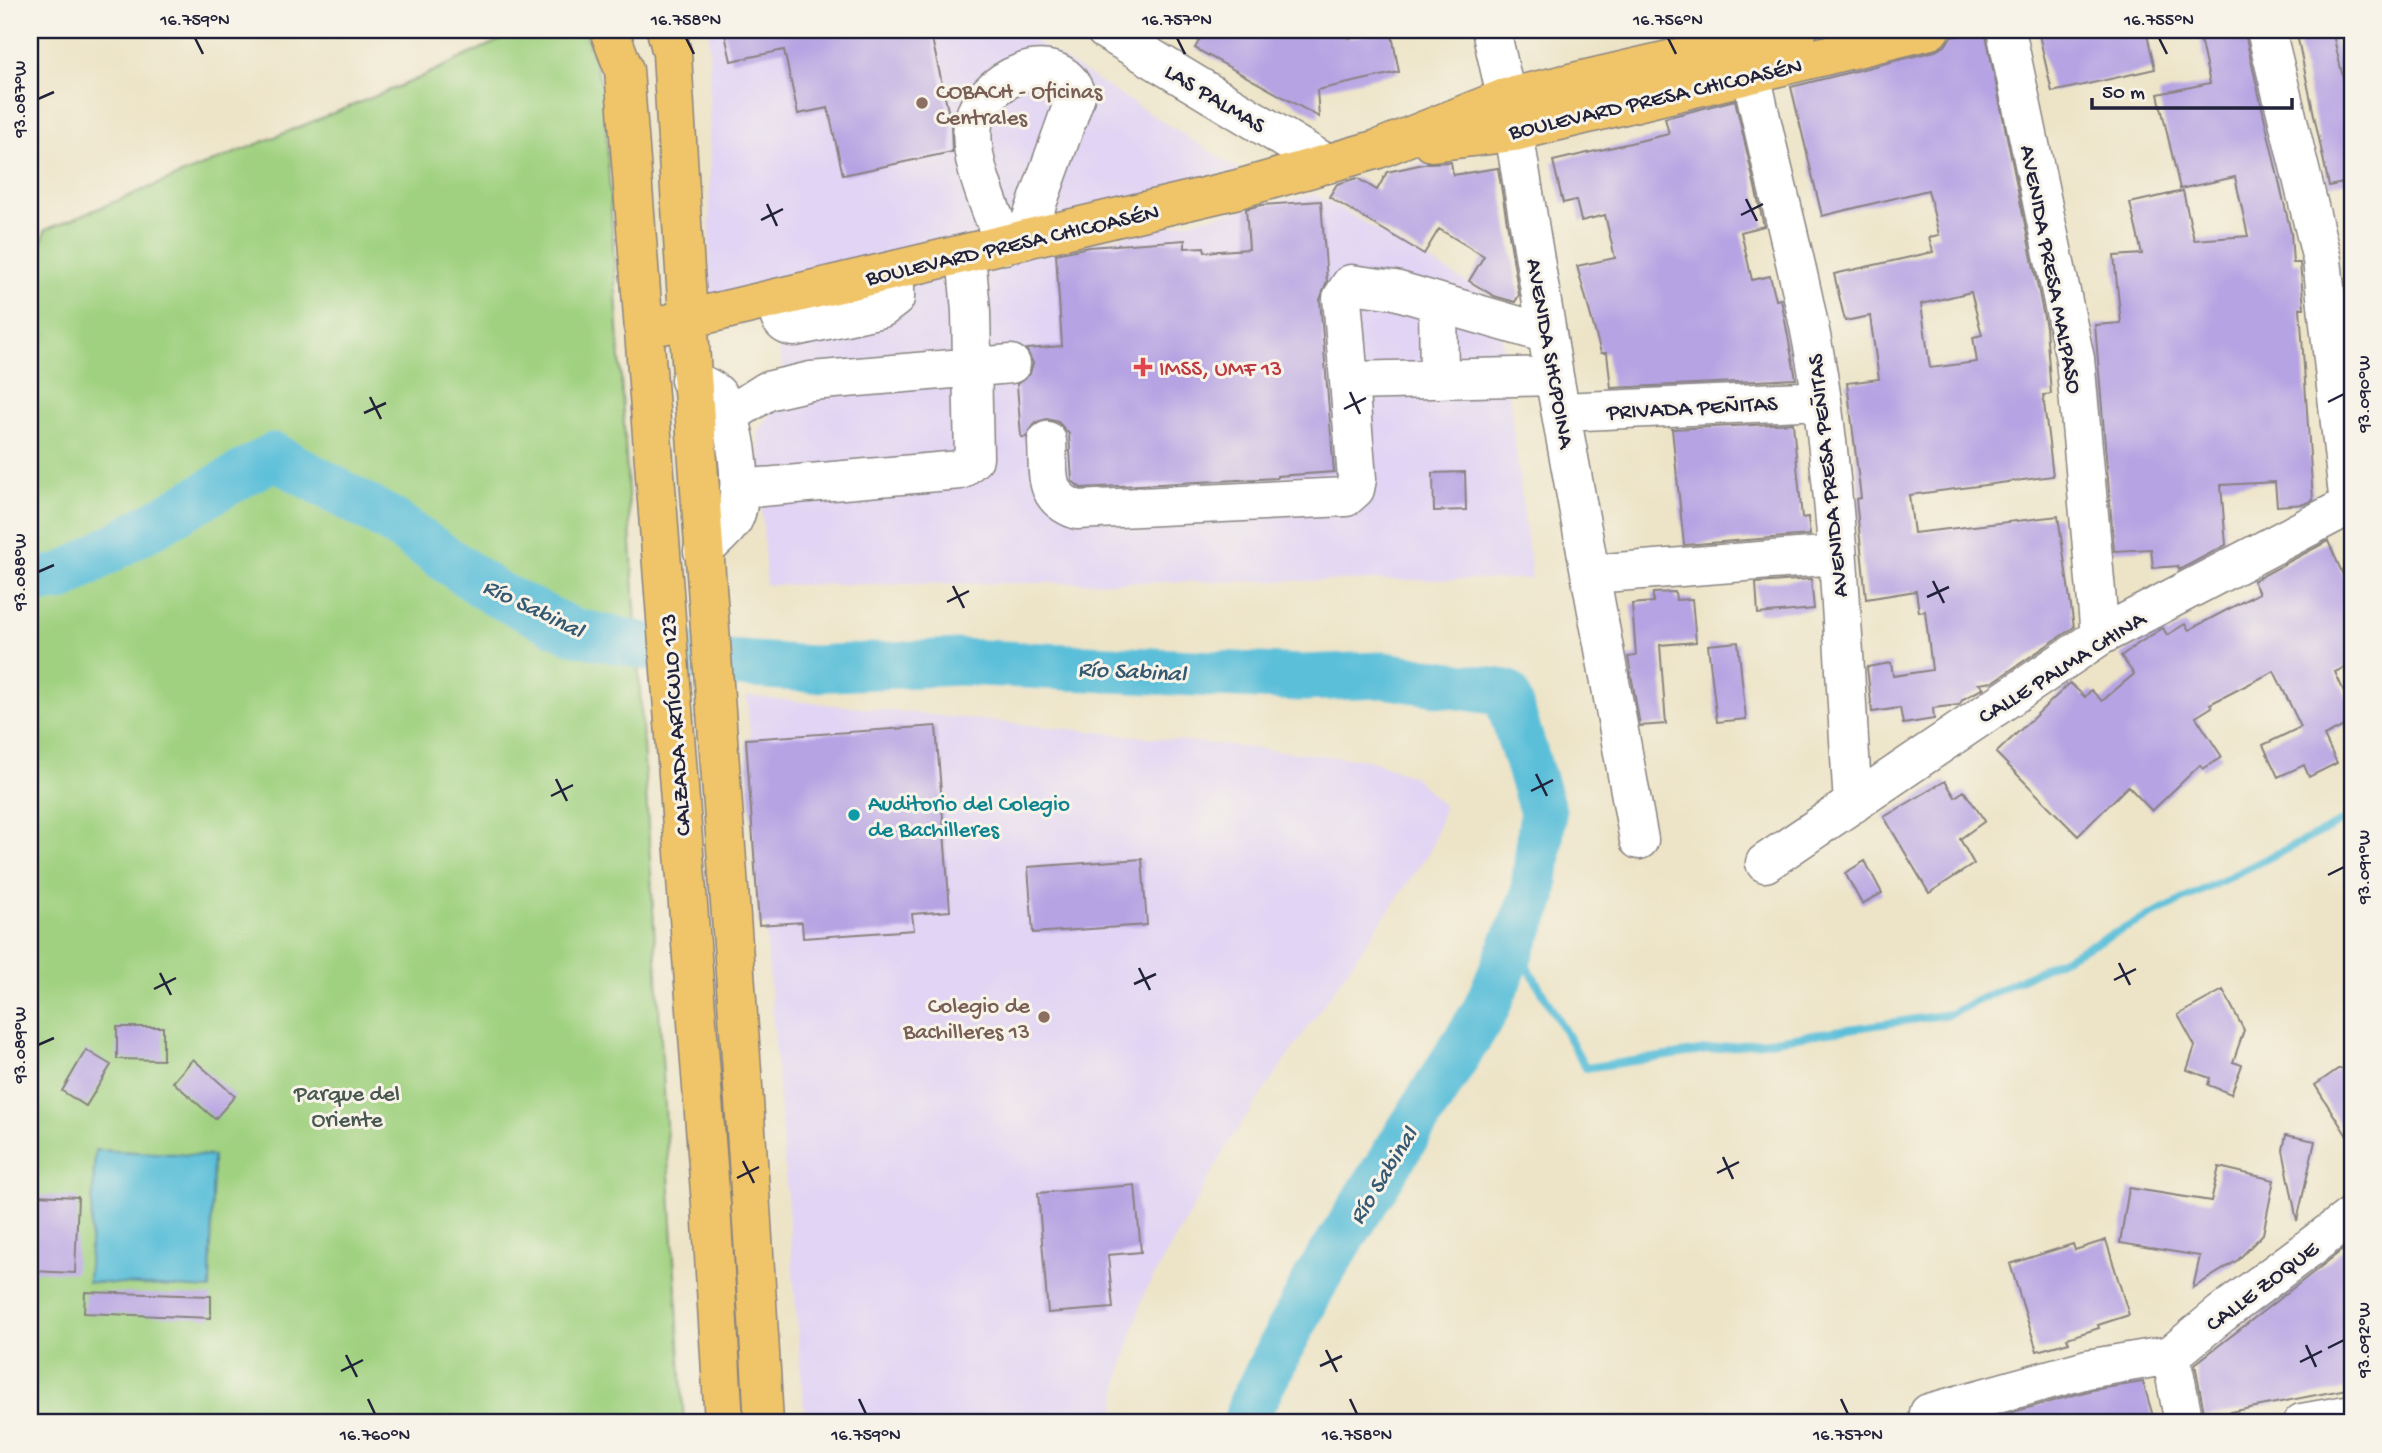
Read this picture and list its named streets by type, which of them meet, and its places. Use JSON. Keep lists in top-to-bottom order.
{
  "streets": {
    "main road": ["BOULEVARD PRESA CHICOASÉN", "CALZADA ARTÍCULO 123"],
    "street": [
      "LAS PALMAS",
      "AVENIDA PRESA MALPASO",
      "AVENIDA SHCPOINA",
      "PRIVADA PEÑITAS",
      "AVENIDA PRESA PEÑITAS",
      "CALLE PALMA CHINA",
      "CALLE ZOQUE"
    ]
  },
  "crossings": [
    ["LAS PALMAS", "BOULEVARD PRESA CHICOASÉN"],
    ["BOULEVARD PRESA CHICOASÉN", "AVENIDA SHCPOINA"],
    ["BOULEVARD PRESA CHICOASÉN", "AVENIDA PRESA PEÑITAS"],
    ["BOULEVARD PRESA CHICOASÉN", "CALZADA ARTÍCULO 123"],
    ["AVENIDA PRESA MALPASO", "CALLE PALMA CHINA"],
    ["AVENIDA SHCPOINA", "PRIVADA PEÑITAS"],
    ["PRIVADA PEÑITAS", "AVENIDA PRESA PEÑITAS"],
    ["AVENIDA PRESA PEÑITAS", "CALLE PALMA CHINA"]
  ],
  "water": ["Río Sabinal"],
  "parks": ["Parque del Oriente"],
  "places": {
    "other": ["COBACH - Oficinas Centrales", "Auditorio del Colegio de Bachilleres", "Colegio de Bachilleres 13"],
    "health": ["IMSS, UMF 13"]
  },
  "scale_bar": "50 m",
  "coordinates": [
    "16.759°N",
    "16.758°N",
    "16.757°N",
    "16.756°N",
    "16.755°N",
    "93.087°W",
    "93.090°W",
    "93.088°W",
    "93.091°W",
    "93.089°W",
    "93.092°W",
    "16.760°N"
  ]
}
